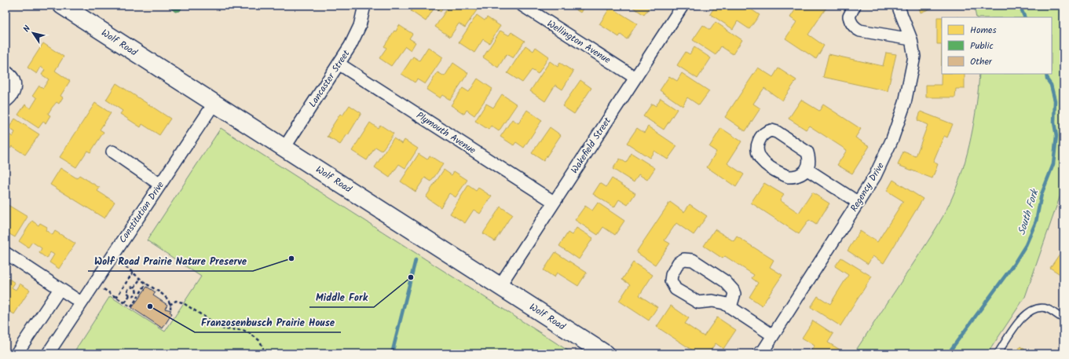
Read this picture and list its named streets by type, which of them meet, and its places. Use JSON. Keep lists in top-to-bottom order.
{
  "streets": {
    "main road": ["Wolf Road"],
    "street": [
      "Wellington Avenue",
      "Lancaster Street",
      "Plymouth Avenue",
      "Wakefield Street",
      "Regency Drive",
      "Constitution Drive"
    ]
  },
  "crossings": [
    ["Wellington Avenue", "Wakefield Street"],
    ["Wolf Road", "Lancaster Street"],
    ["Wolf Road", "Wakefield Street"],
    ["Wolf Road", "Constitution Drive"],
    ["Lancaster Street", "Plymouth Avenue"],
    ["Plymouth Avenue", "Wakefield Street"]
  ],
  "water": ["South Fork"],
  "places": ["Wolf Road Prairie Nature Preserve", "Middle Fork", "Franzosenbusch Prairie House"],
  "legend": ["Homes", "Public", "Other"],
  "north": "top left"
}
